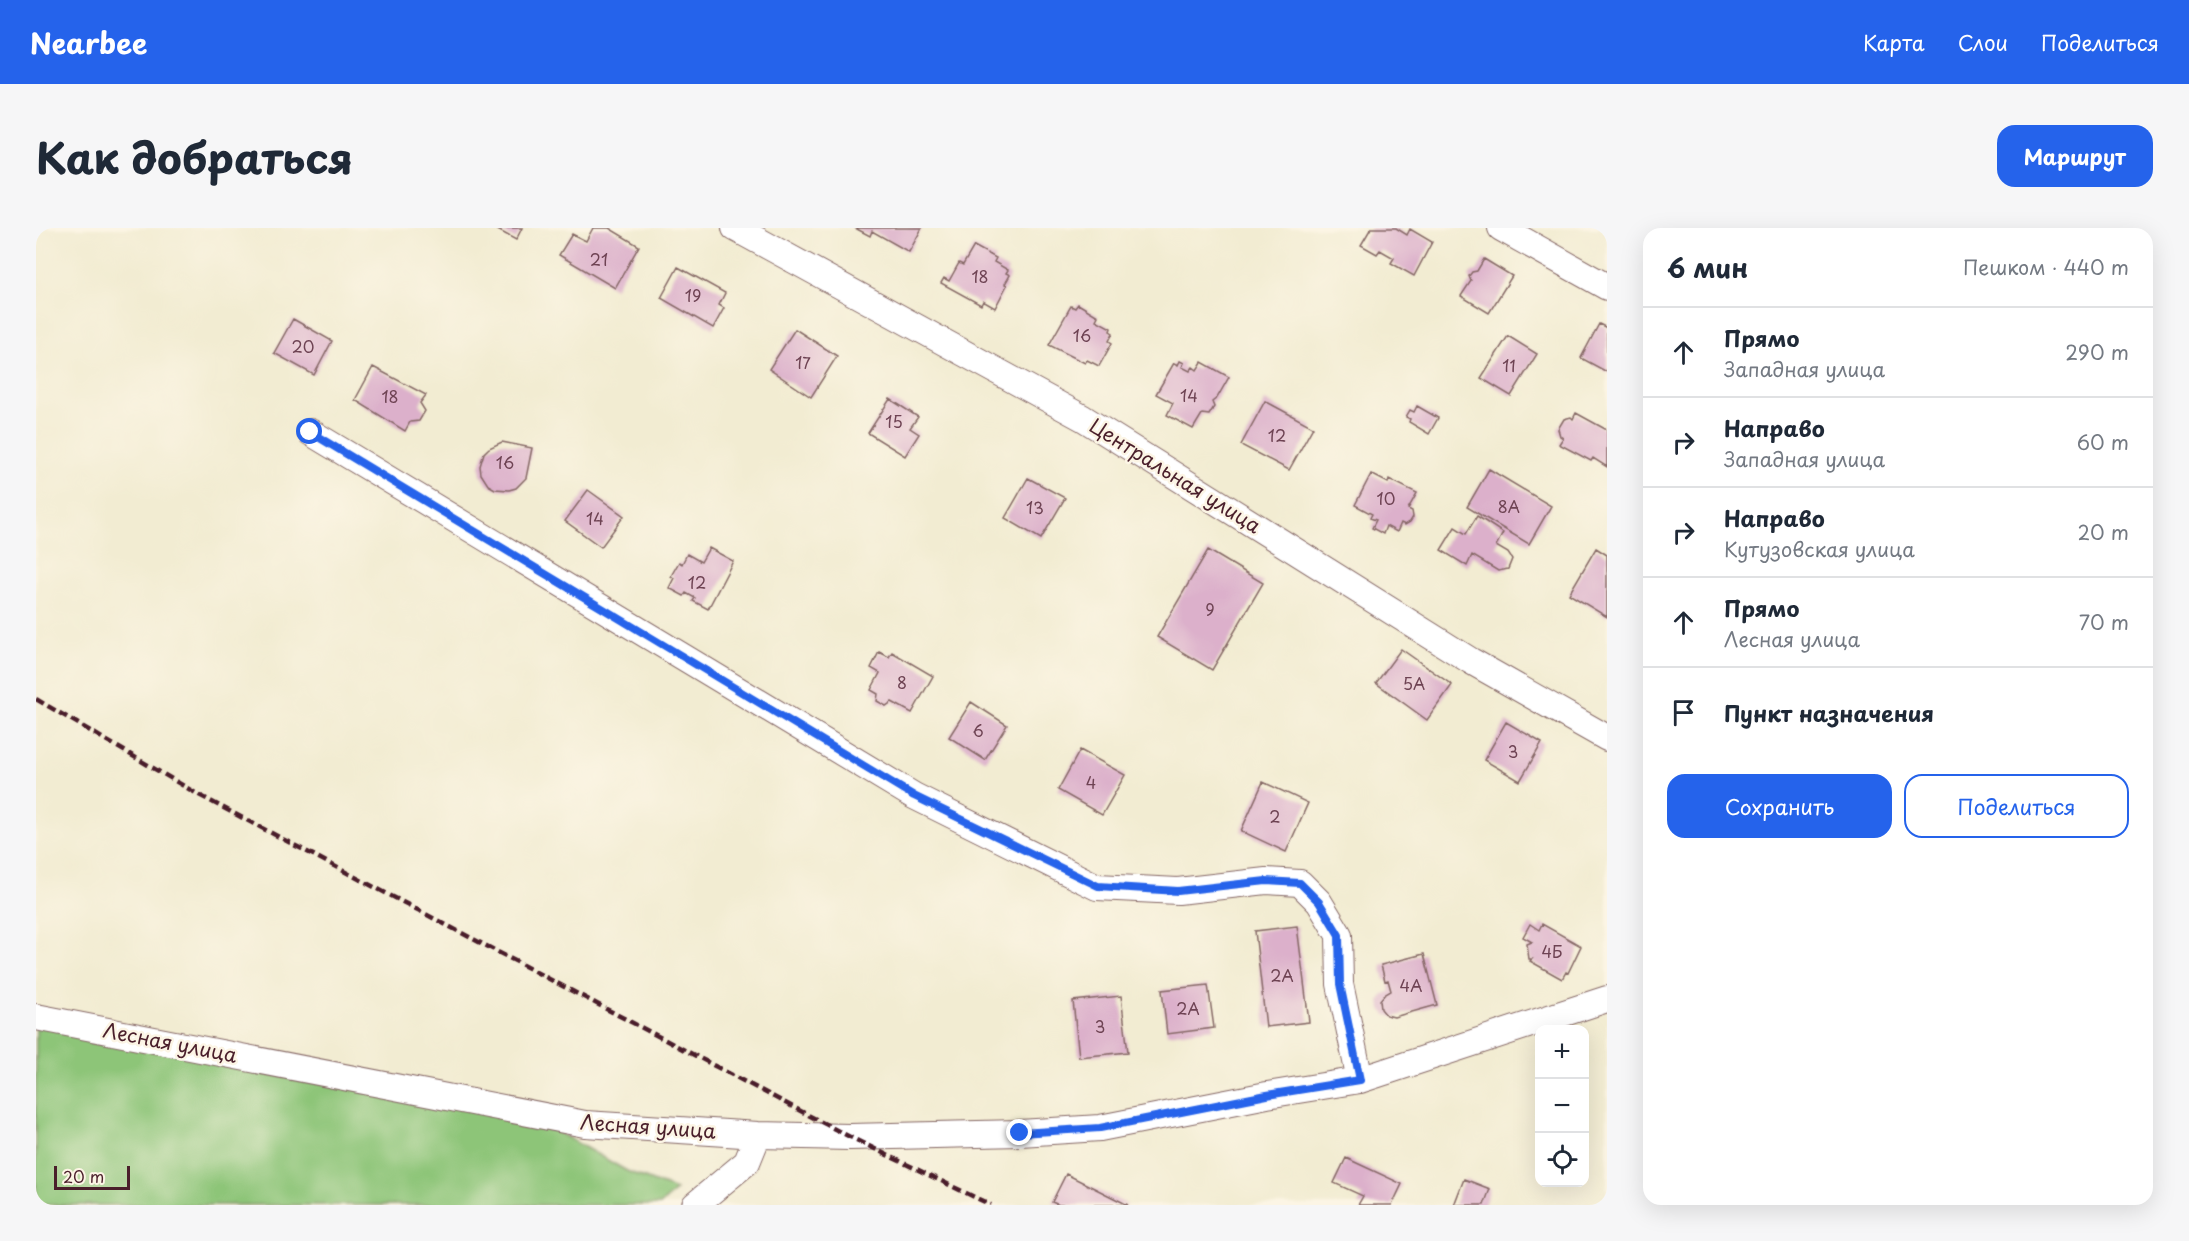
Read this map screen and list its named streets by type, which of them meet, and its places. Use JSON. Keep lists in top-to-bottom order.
{
  "streets": {
    "street": ["Центральная улица", "Лесная улица"]
  },
  "house_numbers": [
    "21",
    "18",
    "19",
    "16",
    "20",
    "17",
    "11",
    "14",
    "18",
    "15",
    "12",
    "16",
    "10",
    "8А",
    "13",
    "14",
    "12",
    "9",
    "8",
    "5А",
    "6",
    "3",
    "4",
    "2",
    "4Б",
    "2А",
    "4А",
    "2А",
    "3"
  ],
  "scale_bar": "20 m",
  "page": {
    "header": "Nearbee",
    "nav": ["Карта", "Слои", "Поделиться"],
    "title": "Как добраться",
    "buttons": [
      "Маршрут",
      ["Сохранить", "Поделиться"]
    ],
    "heading": ["6 мин", "Пешком · 440 m"],
    "list": [
      ["Прямо", "Западная улица", "290 m"],
      ["Направо", "Западная улица", "60 m"],
      ["Направо", "Кутузовская улица", "20 m"],
      ["Прямо", "Лесная улица", "70 m"],
      "Пункт назначения"
    ],
    "map_buttons": ["+", "−"],
    "scale": "20 m"
  }
}
